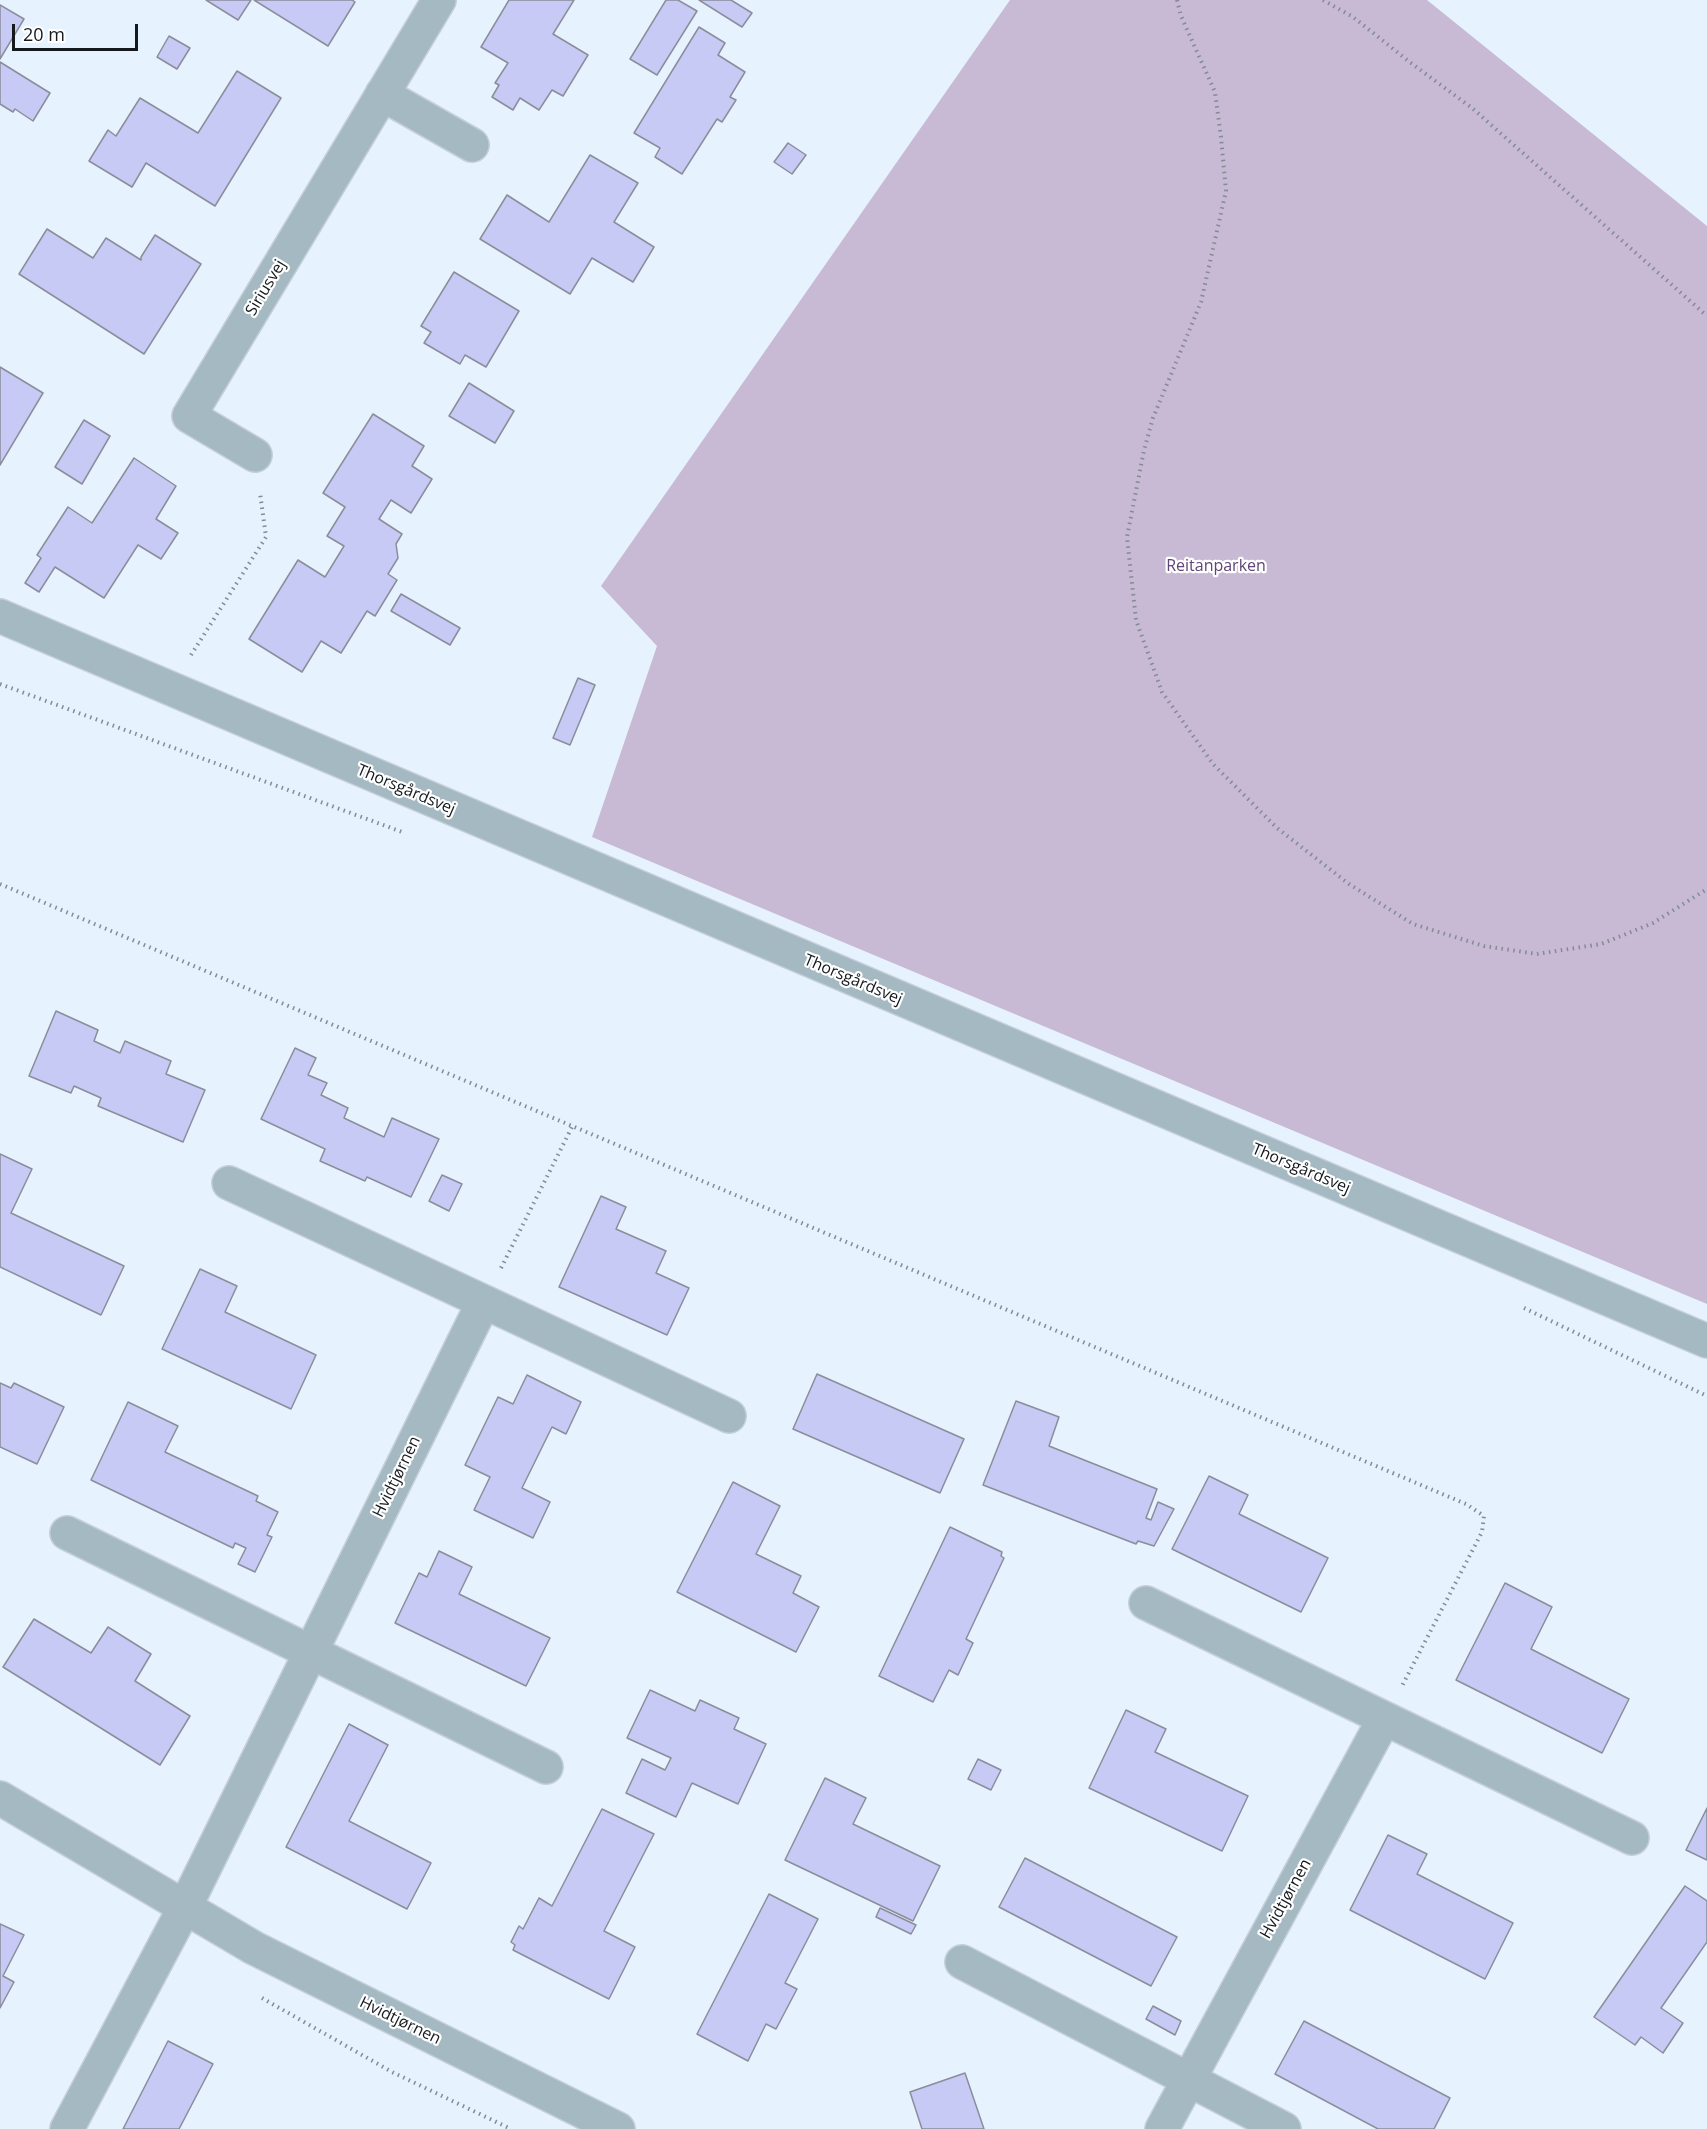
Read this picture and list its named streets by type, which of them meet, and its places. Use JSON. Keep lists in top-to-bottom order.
{
  "streets": {
    "street": ["Siriusvej", "Thorsgårdsvej", "Hvidtjørnen"]
  },
  "parks": ["Reitanparken"],
  "scale_bar": "20 m"
}
